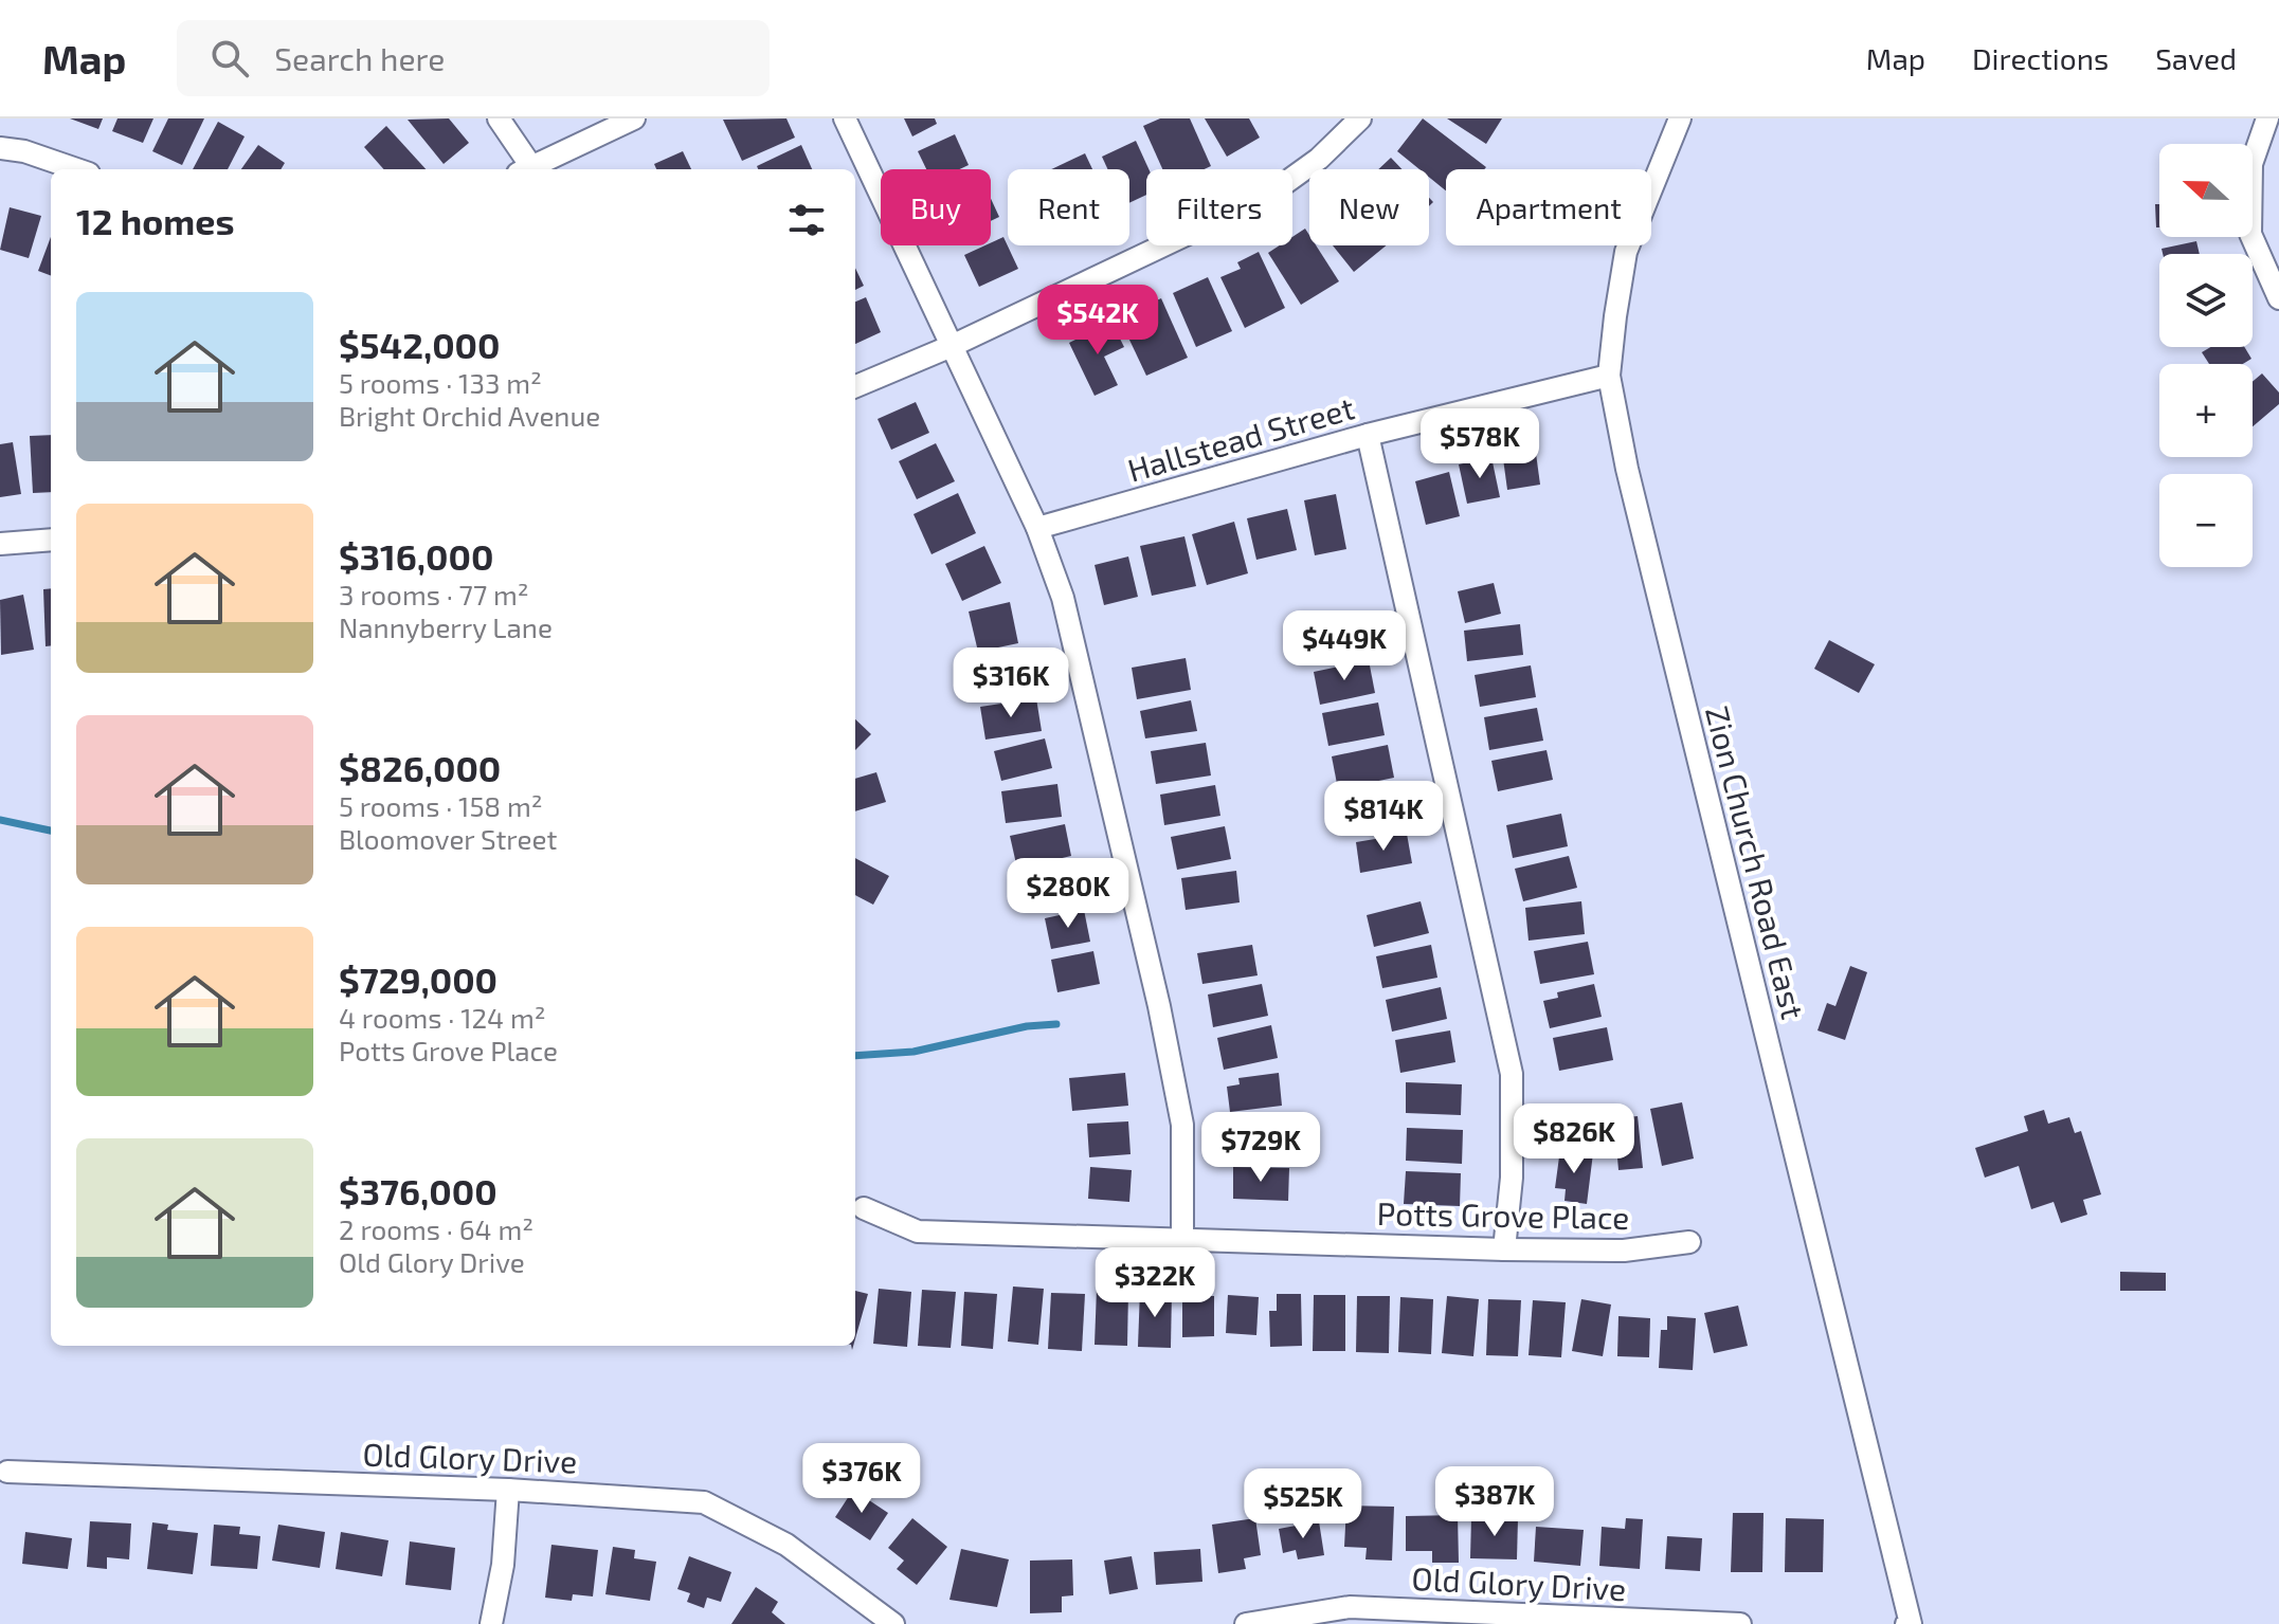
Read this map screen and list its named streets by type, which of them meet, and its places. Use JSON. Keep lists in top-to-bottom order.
{
  "streets": {
    "street": [
      "Hallstead Street",
      "Zion Church Road East",
      "Potts Grove Place",
      "Old Glory Drive"
    ]
  },
  "crossings": [
    ["Hallstead Street", "Zion Church Road East"]
  ],
  "north": "left",
  "page": {
    "header": "Map",
    "search": "Search here",
    "nav": ["Map", "Directions", "Saved"],
    "map_buttons": ["+", "−"],
    "chip": [
      "Buy",
      "Rent",
      "Filters",
      "New",
      "Apartment"
    ],
    "heading": "12 homes",
    "list": [
      {
        "name": "$542,000",
        "note": "5 rooms · 133 m² · Bright Orchid Avenue"
      },
      {
        "name": "$316,000",
        "note": "3 rooms · 77 m² · Nannyberry Lane"
      },
      {
        "name": "$826,000",
        "note": "5 rooms · 158 m² · Bloomover Street"
      },
      {
        "name": "$729,000",
        "note": "4 rooms · 124 m² · Potts Grove Place"
      },
      {
        "name": "$376,000",
        "note": "2 rooms · 64 m² · Old Glory Drive"
      }
    ],
    "price": [
      "$542K",
      "$578K",
      "$449K",
      "$316K",
      "$814K",
      "$280K",
      "$826K",
      "$729K",
      "$322K",
      "$376K",
      "$387K",
      "$525K"
    ]
  }
}
